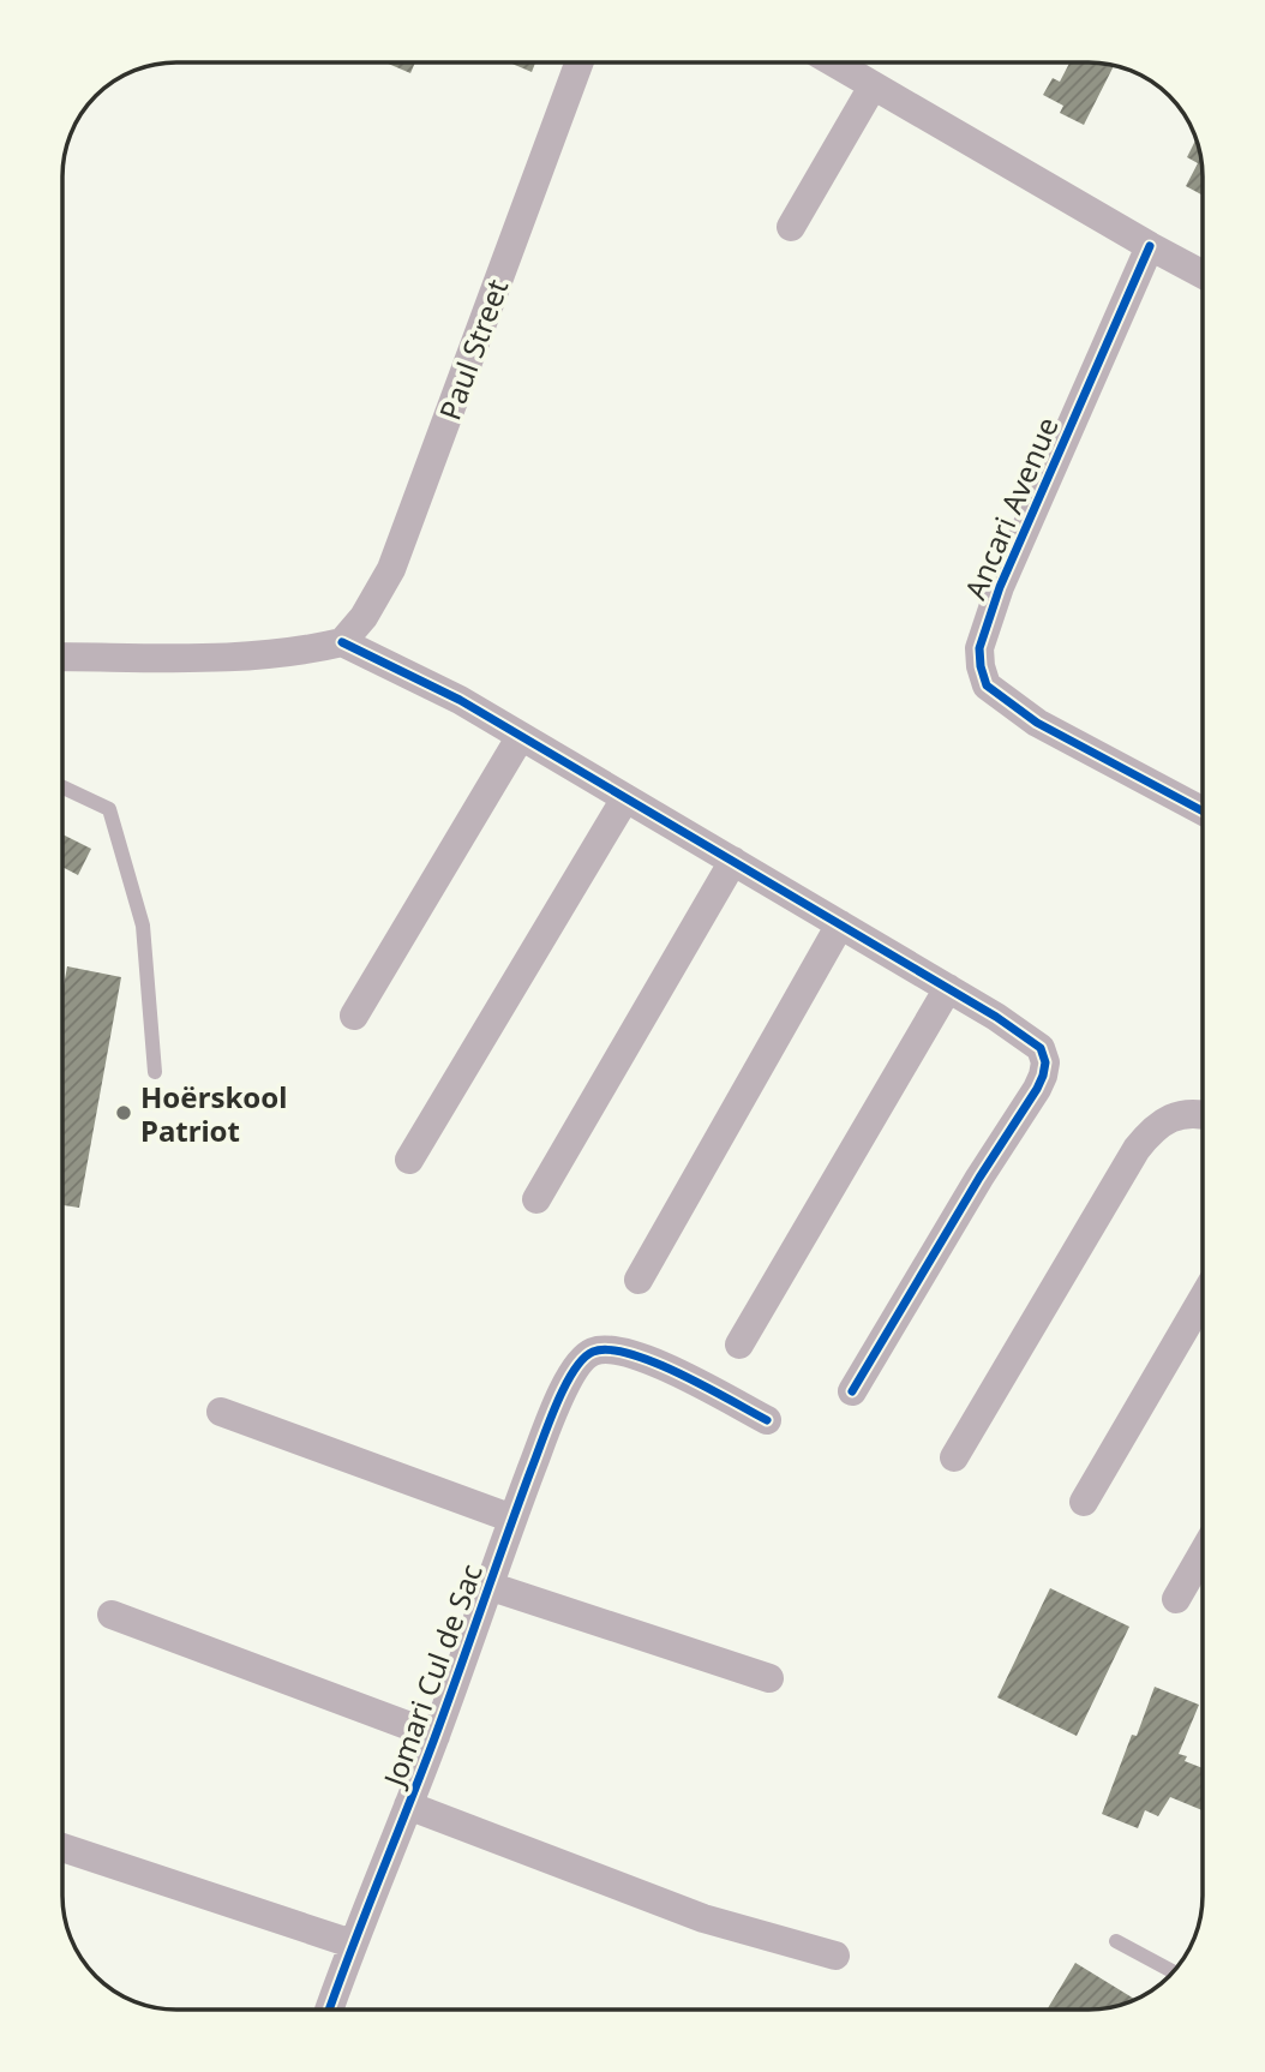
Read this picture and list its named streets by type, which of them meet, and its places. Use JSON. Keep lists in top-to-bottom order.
{
  "streets": {
    "street": ["Paul Street", "Ancari Avenue", "Jomari Cul de Sac"]
  },
  "places": ["Hoërskool Patriot"]
}
